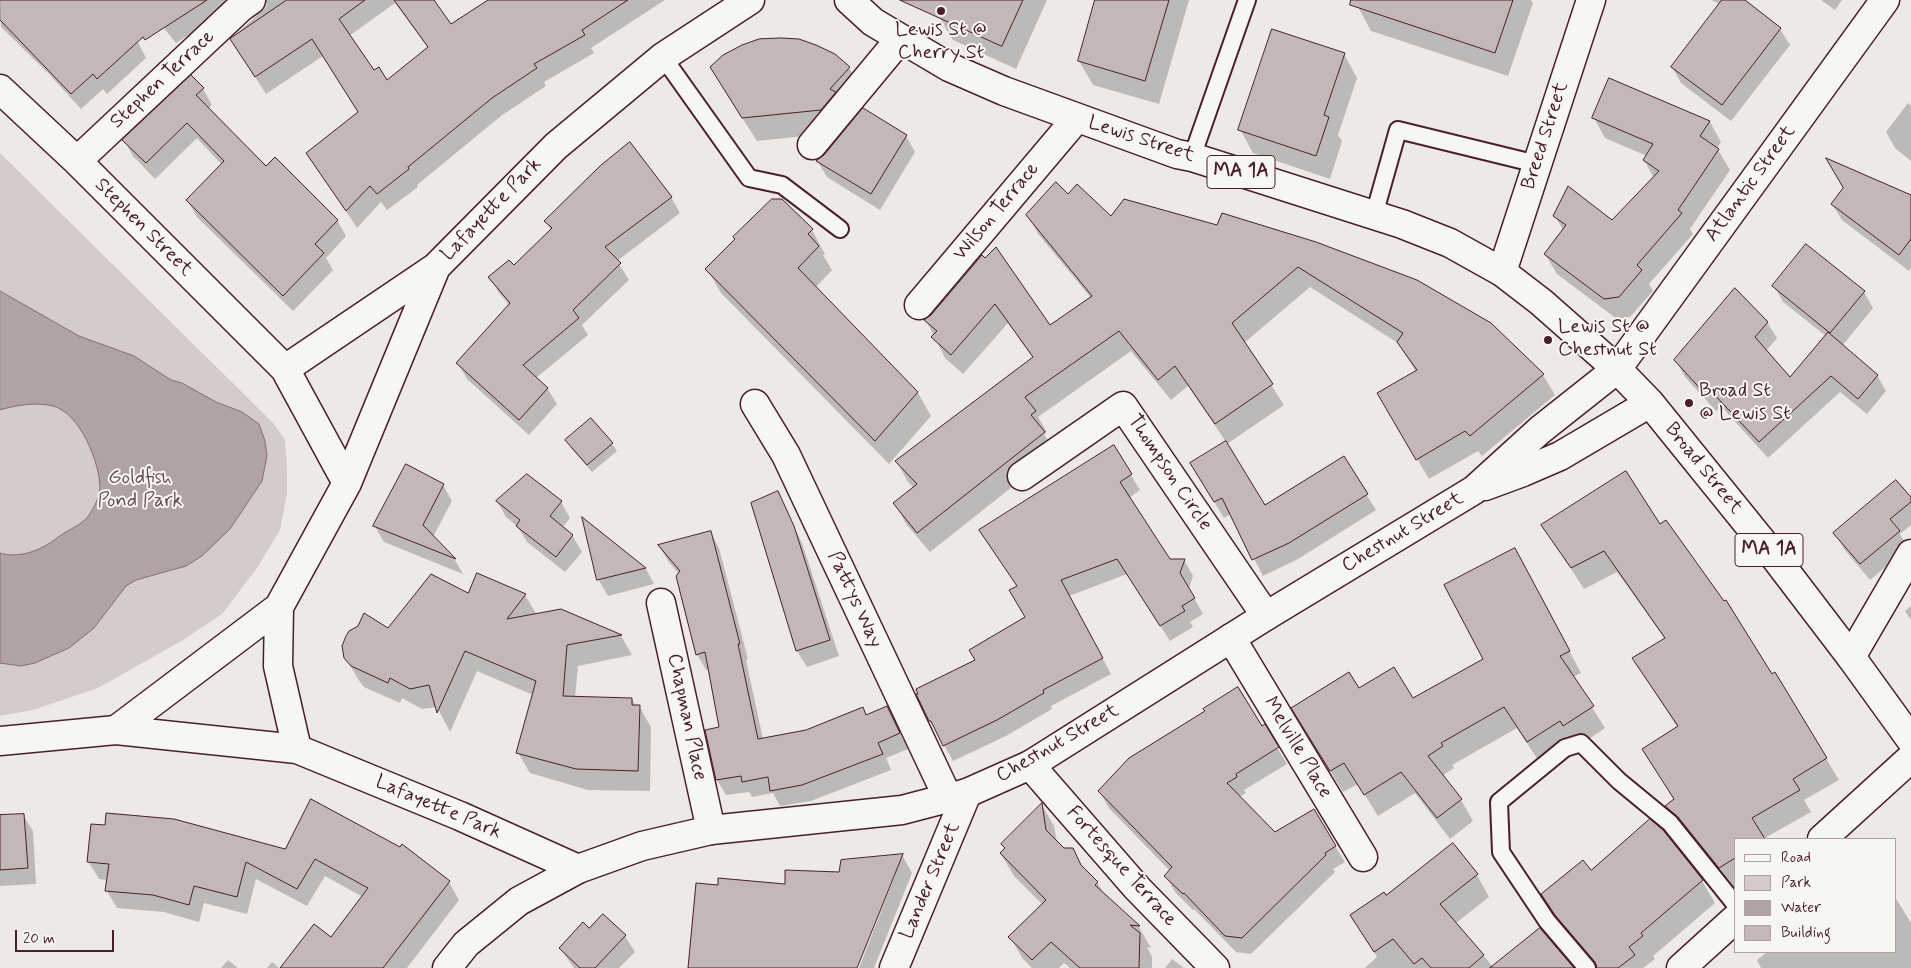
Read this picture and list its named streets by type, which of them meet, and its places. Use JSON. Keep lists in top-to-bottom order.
{
  "streets": {
    "street": [
      "Stephen Terrace",
      "Breed Street",
      "Lewis Street",
      "MA 1A",
      "Atlantic Street",
      "Lafayette Park",
      "Wilson Terrace",
      "Stephen Street",
      "Broad Street",
      "Thompson Circle",
      "Chestnut Street",
      "Pattys Way",
      "Chapman Place",
      "Melville Place",
      "Fortesque Terrace",
      "Lander Street"
    ]
  },
  "crossings": [
    ["Stephen Terrace", "Stephen Street"],
    ["Breed Street", "Lewis Street"],
    ["Lewis Street", "Atlantic Street"],
    ["Lewis Street", "Wilson Terrace"],
    ["Lewis Street", "Broad Street"],
    ["Lewis Street", "Chestnut Street"],
    ["Atlantic Street", "Broad Street"],
    ["Atlantic Street", "Chestnut Street"],
    ["Lafayette Park", "Stephen Street"],
    ["Lafayette Park", "Chestnut Street"],
    ["Broad Street", "Chestnut Street"],
    ["Thompson Circle", "Chestnut Street"],
    ["Chestnut Street", "Pattys Way"],
    ["Chestnut Street", "Chapman Place"],
    ["Chestnut Street", "Melville Place"],
    ["Chestnut Street", "Fortesque Terrace"],
    ["Chestnut Street", "Lander Street"],
    ["Pattys Way", "Lander Street"]
  ],
  "parks": ["Goldfish Pond Park"],
  "places": ["Lewis St @ Cherry St", "Lewis St @ Chestnut St", "Broad St @ Lewis St"],
  "legend": [
    "Road",
    "Park",
    "Water",
    "Building"
  ],
  "scale_bar": "20 m"
}
